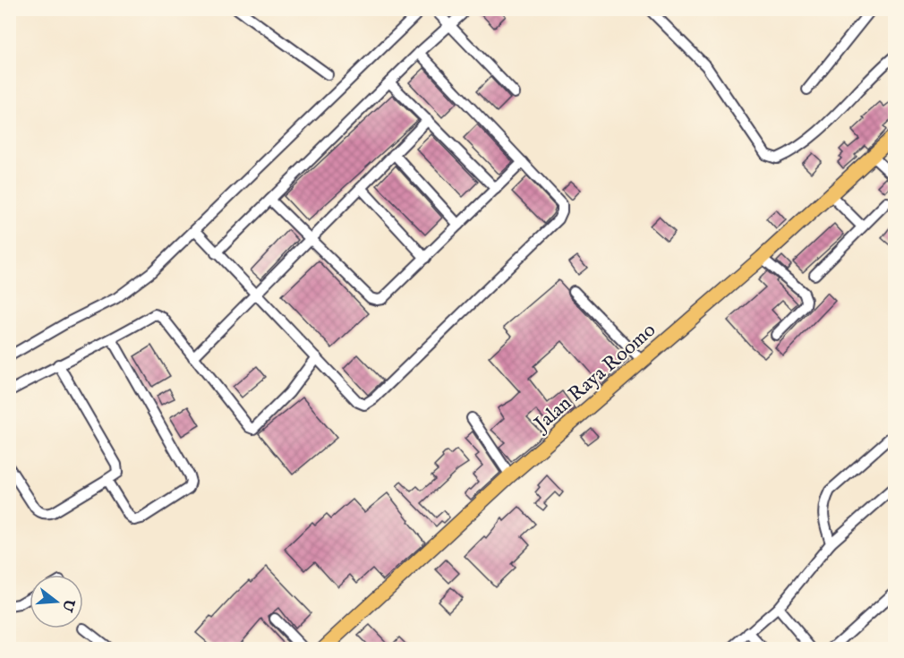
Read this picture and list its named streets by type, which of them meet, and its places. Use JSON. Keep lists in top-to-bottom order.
{
  "streets": {
    "highway": ["Jalan Raya Roomo"]
  },
  "north": "right"
}
